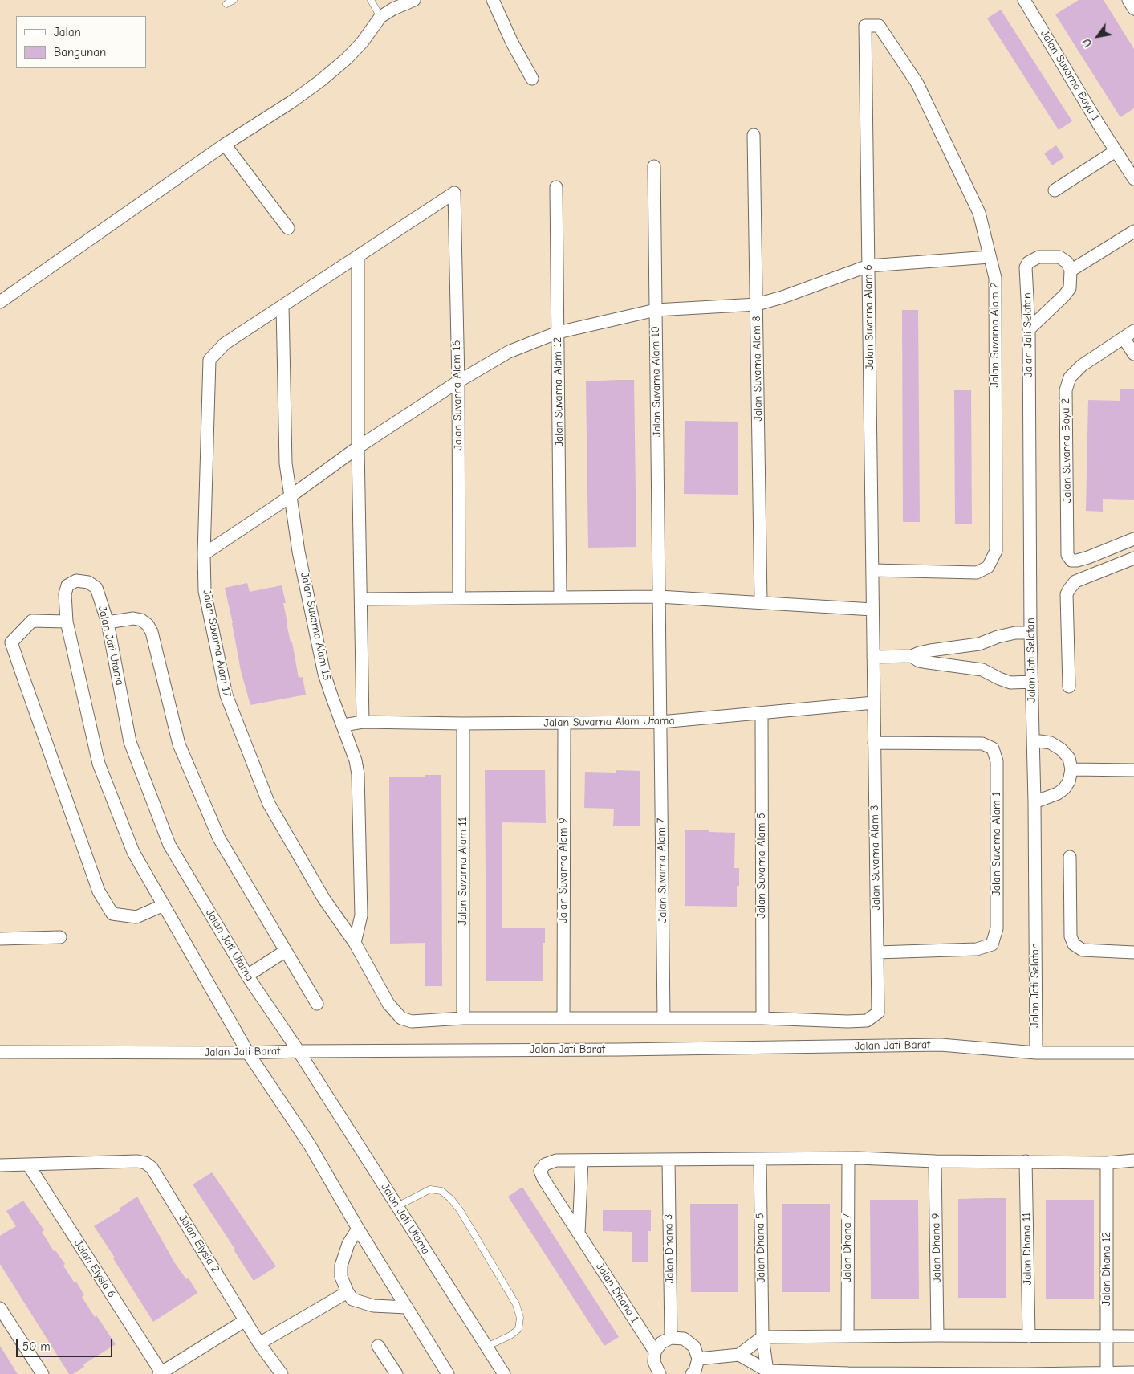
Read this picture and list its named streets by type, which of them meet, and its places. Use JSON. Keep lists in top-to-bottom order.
{
  "streets": {
    "street": [
      "Jalan Suvarna Bayu 1",
      "Jalan Suvarna Alam 6",
      "Jalan Suvarna Alam 2",
      "Jalan Jati Selatan",
      "Jalan Suvarna Alam 8",
      "Jalan Suvarna Alam 10",
      "Jalan Suvarna Alam 12",
      "Jalan Suvarna Alam 16",
      "Jalan Suvarna Bayu 2",
      "Jalan Suvarna Alam 15",
      "Jalan Suvarna Alam 17",
      "Jalan Jati Utama",
      "Jalan Suvarna Alam Utama",
      "Jalan Suvarna Alam 1",
      "Jalan Suvarna Alam 3",
      "Jalan Suvarna Alam 5",
      "Jalan Suvarna Alam 9",
      "Jalan Suvarna Alam 7",
      "Jalan Suvarna Alam 11",
      "Jalan Jati Barat",
      "Jalan Elysia 2",
      "Jalan Dhana 5",
      "Jalan Dhana 7",
      "Jalan Dhana 9",
      "Jalan Dhana 3",
      "Jalan Dhana 11",
      "Jalan Elysia 6",
      "Jalan Dhana 12",
      "Jalan Dhana 1"
    ]
  },
  "crossings": [
    ["Jalan Suvarna Alam 6", "Jalan Suvarna Alam 2"],
    ["Jalan Suvarna Alam 6", "Jalan Suvarna Alam 3"],
    ["Jalan Jati Selatan", "Jalan Jati Barat"],
    ["Jalan Suvarna Alam 10", "Jalan Suvarna Alam Utama"],
    ["Jalan Suvarna Alam 10", "Jalan Suvarna Alam 7"],
    ["Jalan Suvarna Alam 15", "Jalan Suvarna Alam 17"],
    ["Jalan Suvarna Alam 15", "Jalan Suvarna Alam Utama"],
    ["Jalan Suvarna Alam 17", "Jalan Suvarna Alam 3"],
    ["Jalan Suvarna Alam 17", "Jalan Suvarna Alam 5"],
    ["Jalan Suvarna Alam 17", "Jalan Suvarna Alam 9"],
    ["Jalan Suvarna Alam 17", "Jalan Suvarna Alam 7"],
    ["Jalan Suvarna Alam 17", "Jalan Suvarna Alam 11"],
    ["Jalan Jati Utama", "Jalan Jati Barat"],
    ["Jalan Suvarna Alam Utama", "Jalan Suvarna Alam 3"],
    ["Jalan Suvarna Alam Utama", "Jalan Suvarna Alam 5"],
    ["Jalan Suvarna Alam Utama", "Jalan Suvarna Alam 9"],
    ["Jalan Suvarna Alam Utama", "Jalan Suvarna Alam 7"],
    ["Jalan Suvarna Alam Utama", "Jalan Suvarna Alam 11"],
    ["Jalan Suvarna Alam 1", "Jalan Suvarna Alam 3"],
    ["Jalan Elysia 2", "Jalan Elysia 6"]
  ],
  "legend": ["Jalan", "Bangunan"],
  "scale_bar": "50 m",
  "north": "bottom left"
}
